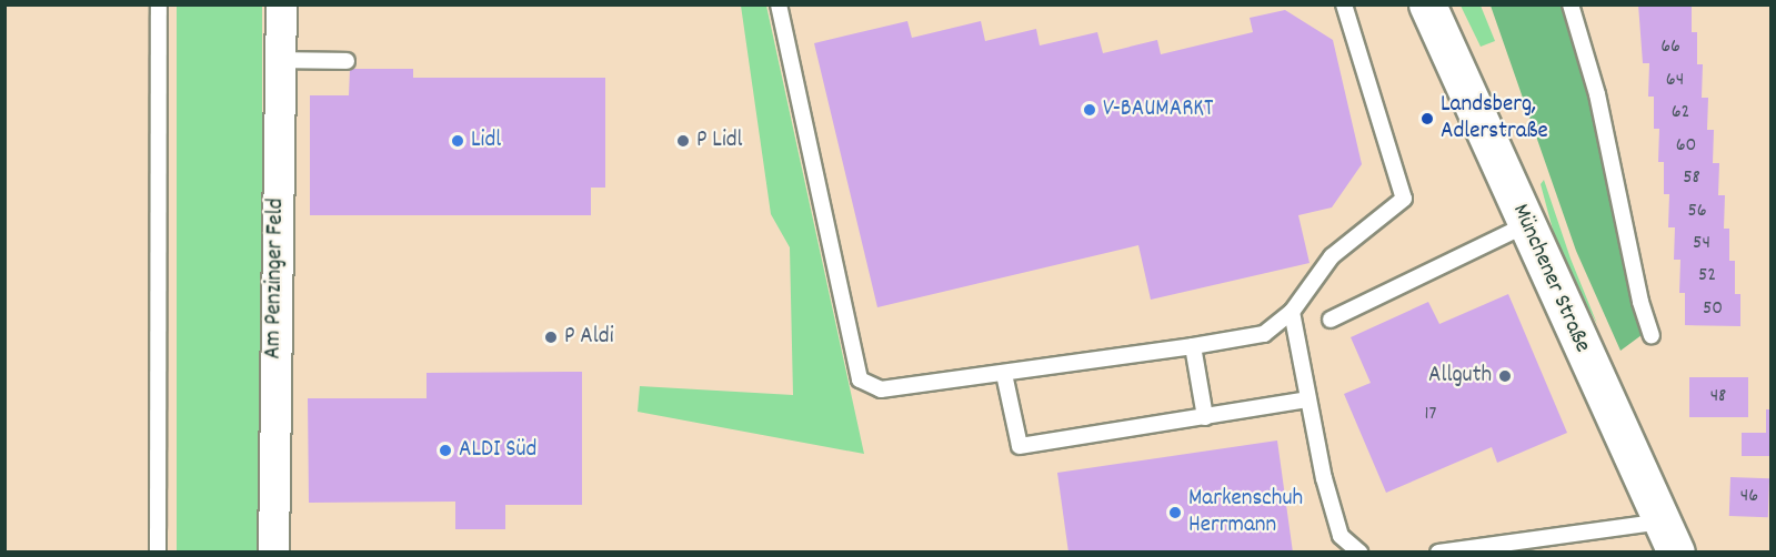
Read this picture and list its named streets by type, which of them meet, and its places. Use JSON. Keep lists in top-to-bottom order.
{
  "streets": {
    "main road": ["Münchener Straße"],
    "street": ["Am Penzinger Feld"]
  },
  "places": [
    "V-BAUMARKT",
    "Landsberg, Adlerstraße",
    "Lidl",
    "P Lidl",
    "P Aldi",
    "Allguth",
    "ALDI Süd",
    "Markenschuh Herrmann"
  ],
  "house_numbers": [
    "66",
    "64",
    "62",
    "60",
    "58",
    "56",
    "54",
    "52",
    "50",
    "48",
    "17",
    "46"
  ]
}
